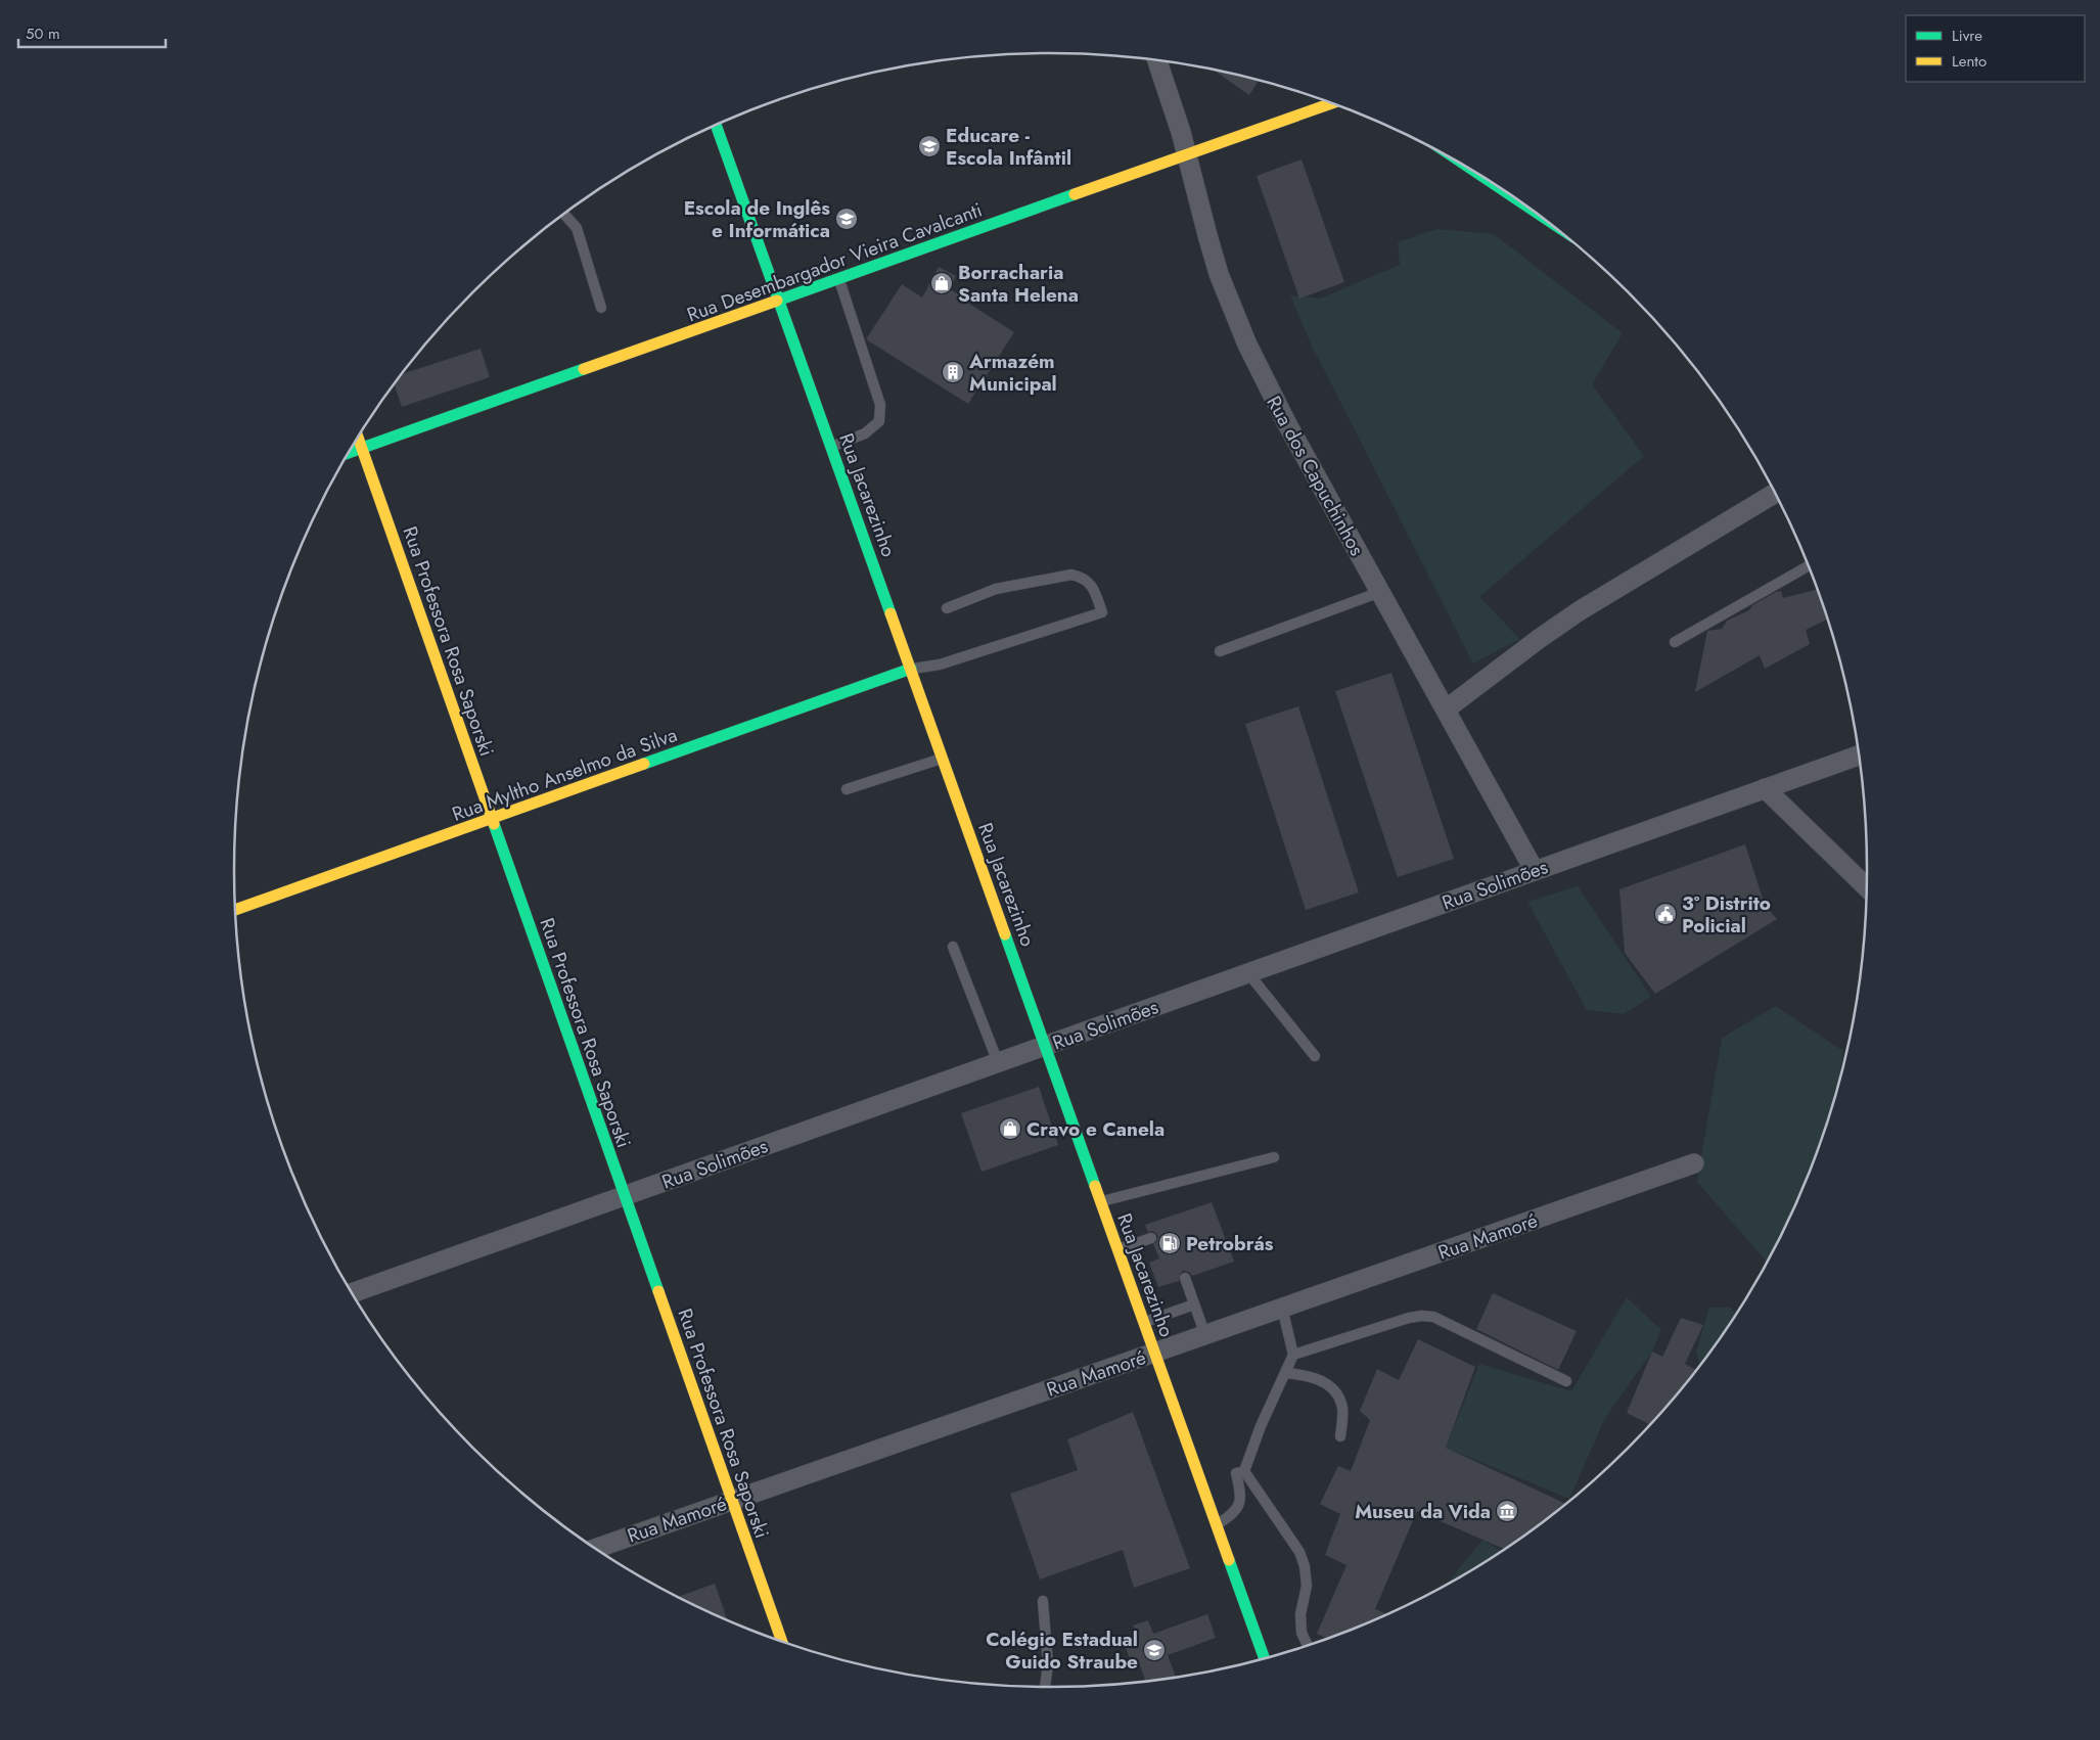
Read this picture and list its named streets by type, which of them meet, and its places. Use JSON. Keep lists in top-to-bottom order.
{
  "streets": {
    "street": [
      "Rua Desembargador Vieira Cavalcanti",
      "Rua dos Capuchinhos",
      "Rua Jacarezinho",
      "Rua Professora Rosa Saporski",
      "Rua Myltho Anselmo da Silva",
      "Rua Solimões",
      "Rua Mamoré"
    ]
  },
  "crossings": [
    ["Rua Desembargador Vieira Cavalcanti", "Rua dos Capuchinhos"],
    ["Rua Desembargador Vieira Cavalcanti", "Rua Jacarezinho"],
    ["Rua Desembargador Vieira Cavalcanti", "Rua Professora Rosa Saporski"],
    ["Rua dos Capuchinhos", "Rua Solimões"],
    ["Rua Jacarezinho", "Rua Myltho Anselmo da Silva"],
    ["Rua Jacarezinho", "Rua Solimões"],
    ["Rua Jacarezinho", "Rua Mamoré"],
    ["Rua Professora Rosa Saporski", "Rua Myltho Anselmo da Silva"],
    ["Rua Professora Rosa Saporski", "Rua Solimões"],
    ["Rua Professora Rosa Saporski", "Rua Mamoré"]
  ],
  "places": {
    "school or university": ["Educare - Escola Infântil", "Escola de Inglês e Informática", "Colégio Estadual Guido Straube"],
    "shop": ["Borracharia Santa Helena", "Cravo e Canela"],
    "building": ["Armazém Municipal"],
    "public building": ["3º Distrito Policial"],
    "fuel station": ["Petrobrás"],
    "museum": ["Museu da Vida"]
  },
  "legend": ["Livre", "Lento"],
  "scale_bar": "50 m"
}
